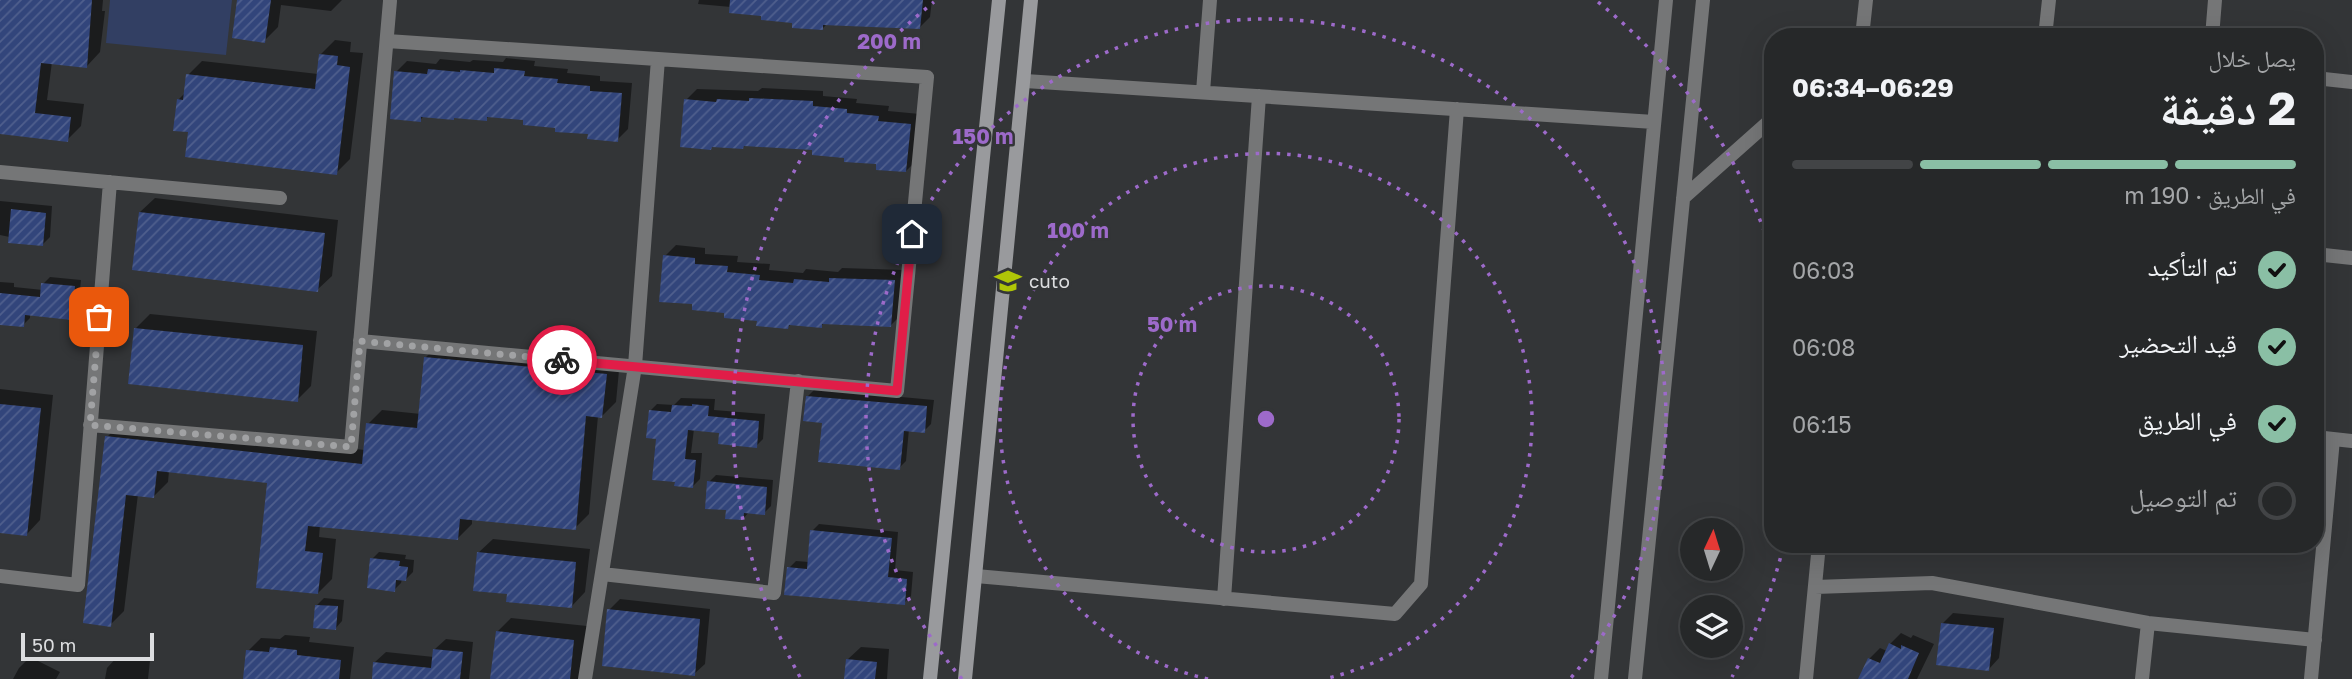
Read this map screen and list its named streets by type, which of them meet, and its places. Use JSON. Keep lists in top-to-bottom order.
{
  "places": {
    "school or university": ["cuto"]
  },
  "scale_bar": "50 m",
  "north": "top",
  "page": {
    "heading": ["2 دقيقة", "يصل خلال", "06:29–06:34"],
    "bar": "في الطريق · 190 m",
    "list": [
      ["تم التأكيد", "06:03"],
      ["قيد التحضير", "06:08"],
      ["في الطريق", "06:15"],
      "تم التوصيل"
    ],
    "scale": "50 m"
  },
  "rings": [
    "200 m",
    "150 m",
    "100 m",
    "50 m"
  ]
}
